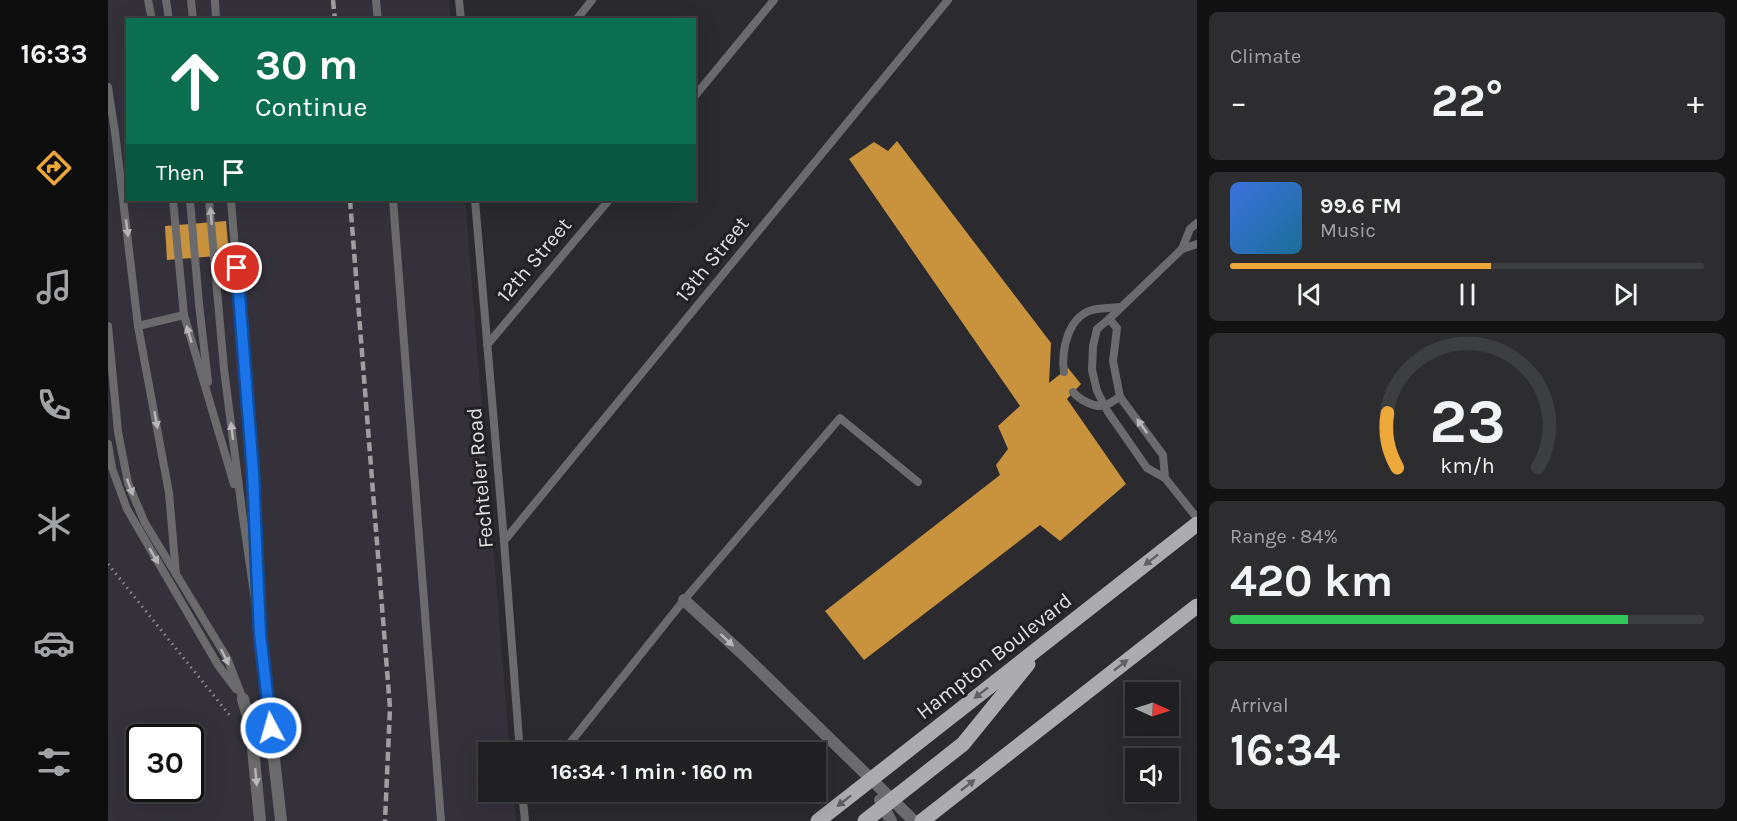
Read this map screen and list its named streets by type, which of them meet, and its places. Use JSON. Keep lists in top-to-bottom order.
{
  "streets": {
    "main road": ["Hampton Boulevard"],
    "lane": ["13th Street", "12th Street", "Fechteler Road"]
  },
  "crossings": [
    ["13th Street", "Fechteler Road"],
    ["12th Street", "Fechteler Road"]
  ],
  "north": "right",
  "page": {
    "tabs": "16:33",
    "tile": [
      "Climate",
      ["Range · 84%", "420 km"],
      ["Arrival", "16:34"]
    ],
    "turn": ["30 m", "Continue"],
    "heat": ["−", "22°", "+"],
    "then": "Then",
    "song": ["99.6 FM", "Music"],
    "limit": "30",
    "trip": "16:34 · 1 min · 160 m",
    "gauge": ["23", "km/h"]
  }
}
